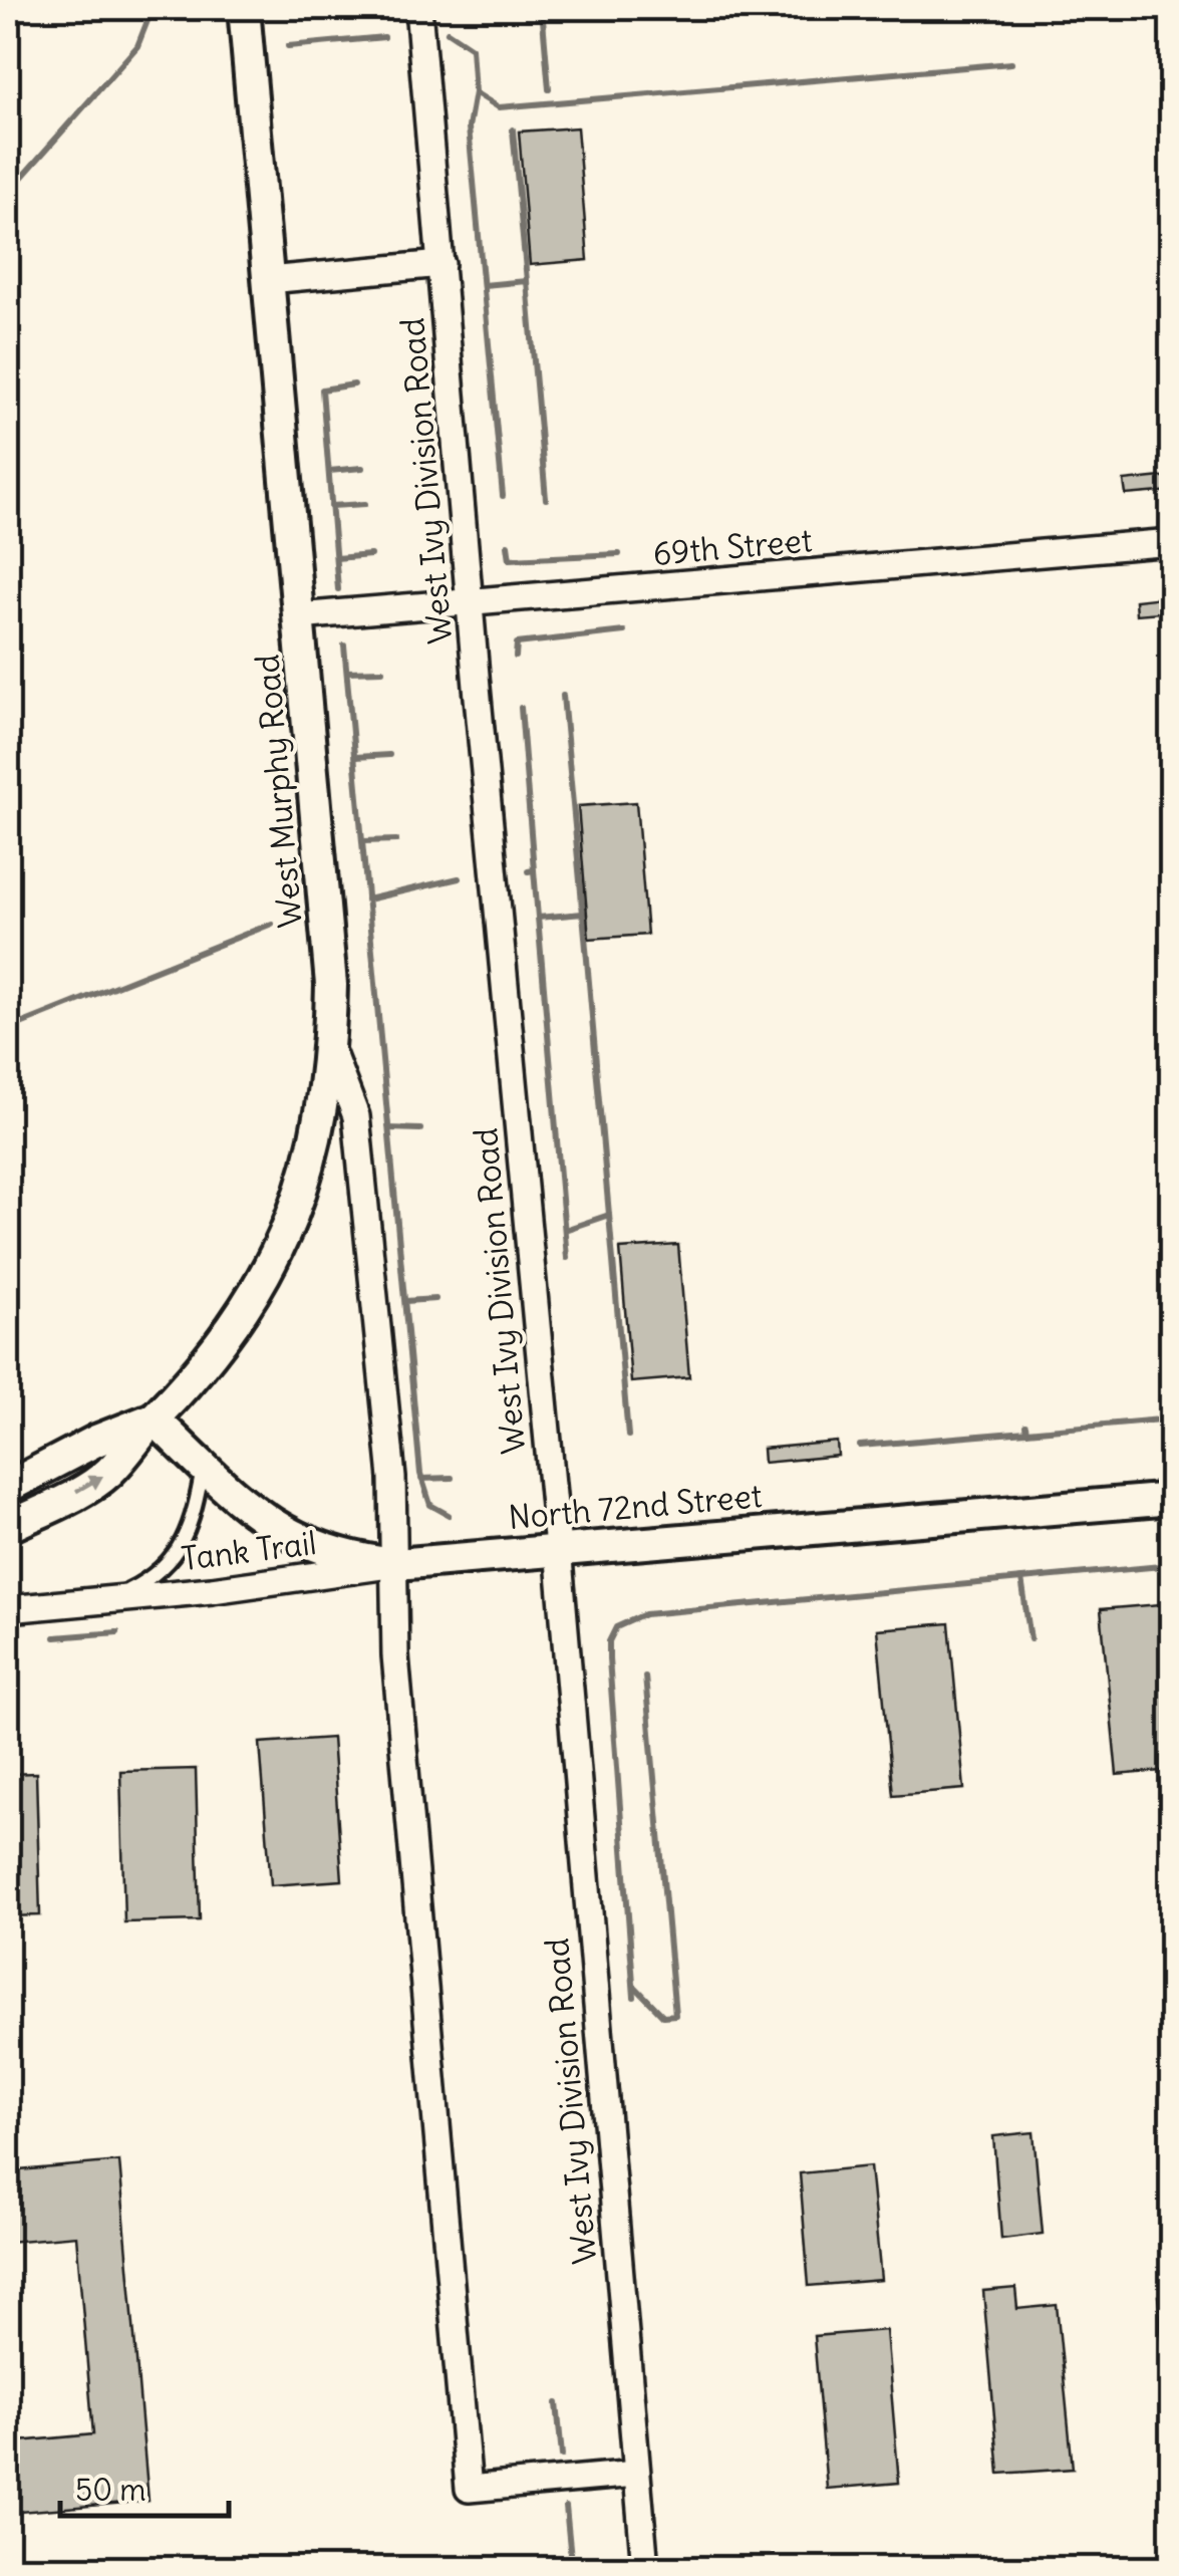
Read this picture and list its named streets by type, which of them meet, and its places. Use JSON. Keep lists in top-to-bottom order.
{
  "streets": {
    "street": [
      "West Ivy Division Road",
      "69th Street",
      "West Murphy Road",
      "North 72nd Street",
      "Tank Trail"
    ]
  },
  "crossings": [
    ["West Ivy Division Road", "69th Street"],
    ["West Ivy Division Road", "West Murphy Road"],
    ["West Ivy Division Road", "North 72nd Street"],
    ["69th Street", "West Murphy Road"],
    ["West Murphy Road", "North 72nd Street"],
    ["West Murphy Road", "Tank Trail"],
    ["North 72nd Street", "Tank Trail"]
  ],
  "scale_bar": "50 m"
}
